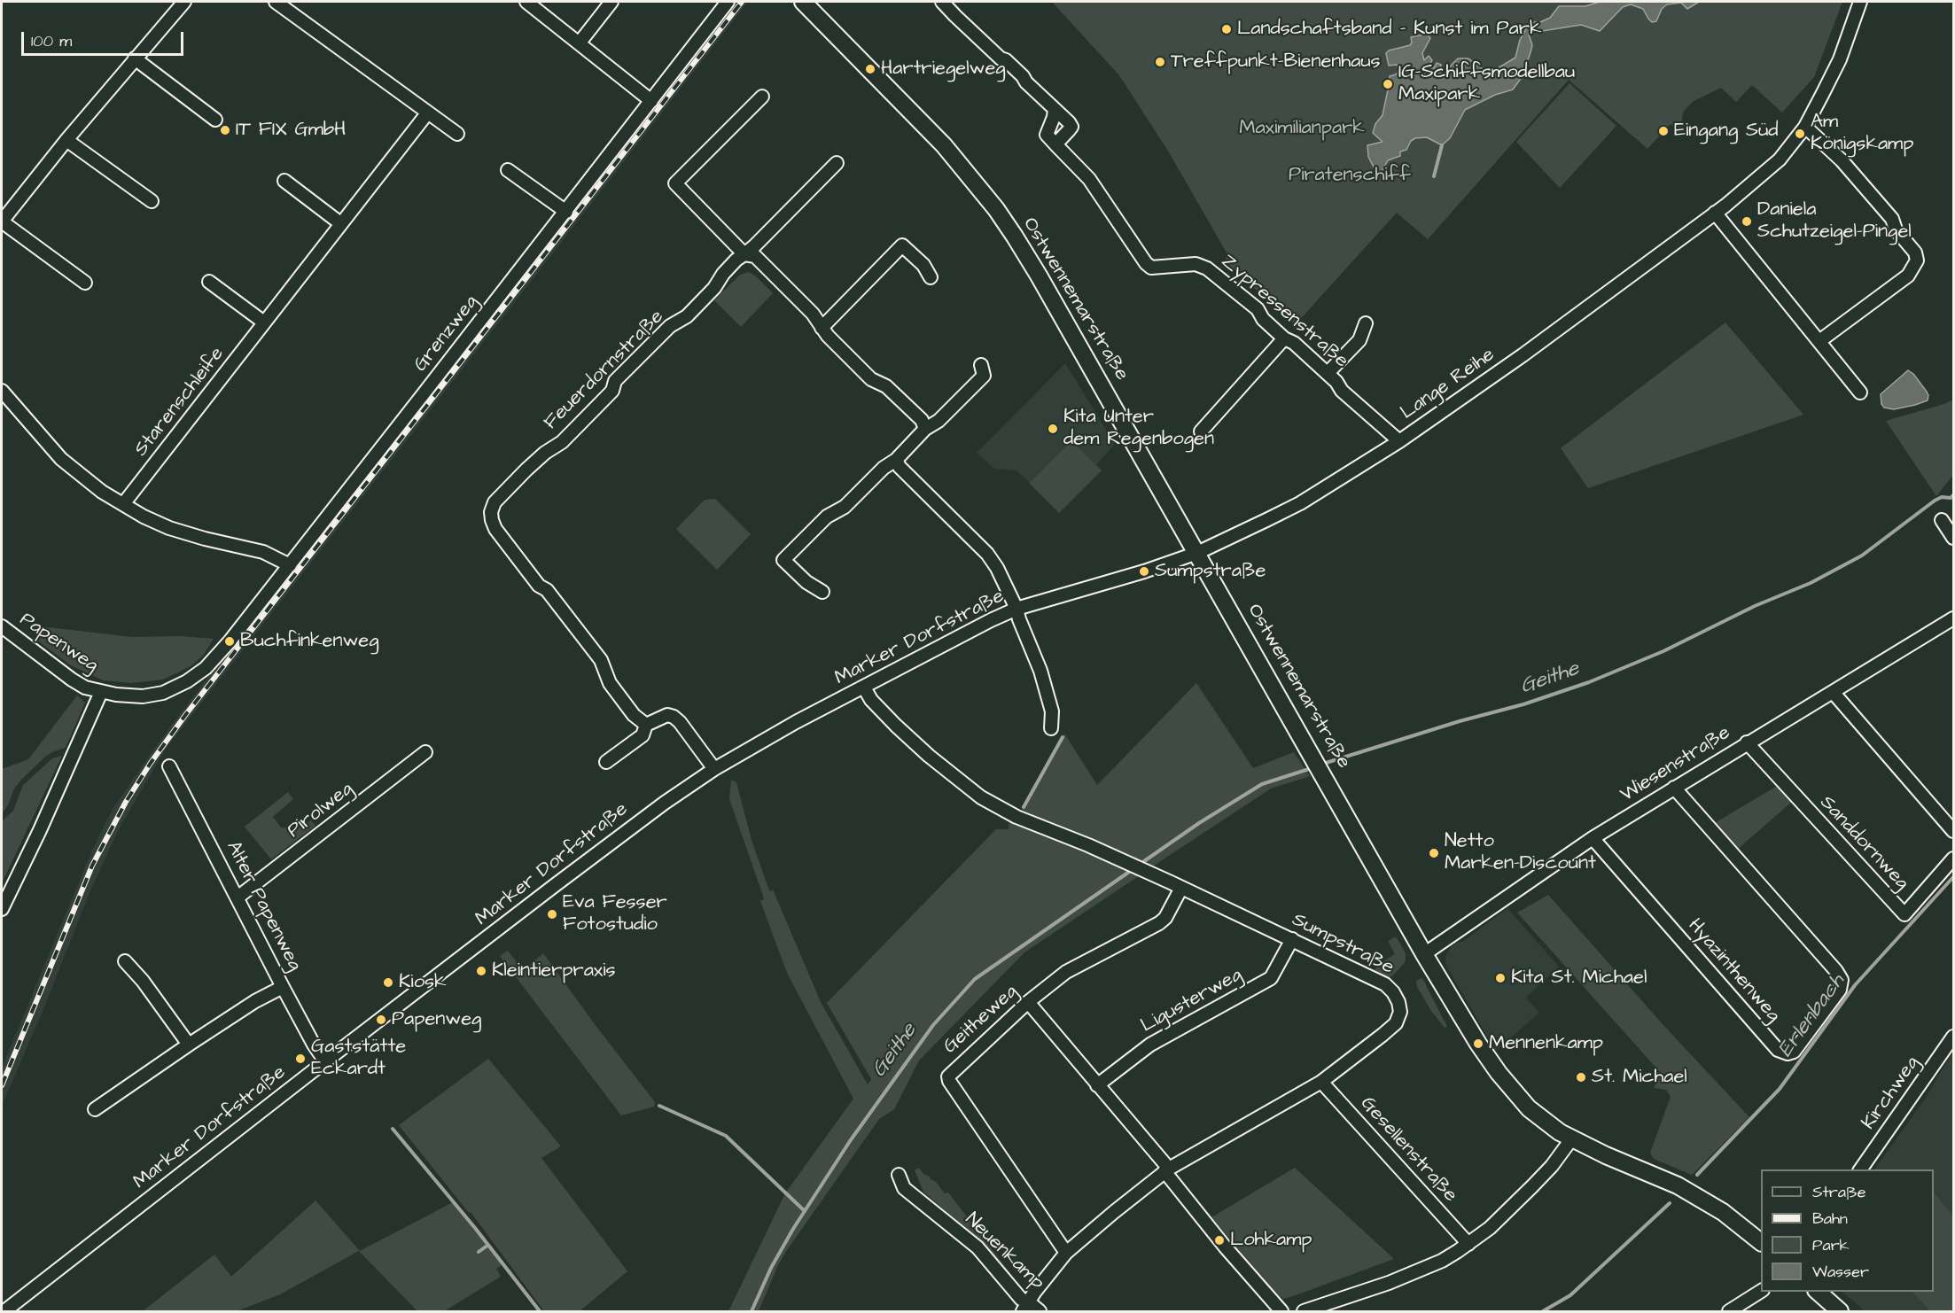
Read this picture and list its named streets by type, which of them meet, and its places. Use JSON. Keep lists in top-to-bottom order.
{
  "streets": {
    "street": [
      "Ostwennemarstraße",
      "Zypressenstraße",
      "Grenzweg",
      "Feuerdornstraße",
      "Lange Reihe",
      "Starenschleife",
      "Marker Dorfstraße",
      "Papenweg",
      "Wiesenstraße",
      "Pirolweg",
      "Sanddornweg",
      "Alter Papenweg",
      "Sumpstraße",
      "Hyazinthenweg",
      "Ligusterweg",
      "Geitheweg",
      "Kirchweg",
      "Gesellenstraße",
      "Neuenkamp"
    ]
  },
  "crossings": [
    ["Ostwennemarstraße", "Lange Reihe"],
    ["Ostwennemarstraße", "Marker Dorfstraße"],
    ["Ostwennemarstraße", "Wiesenstraße"],
    ["Zypressenstraße", "Lange Reihe"],
    ["Grenzweg", "Papenweg"],
    ["Lange Reihe", "Marker Dorfstraße"],
    ["Marker Dorfstraße", "Alter Papenweg"],
    ["Marker Dorfstraße", "Sumpstraße"],
    ["Wiesenstraße", "Sanddornweg"],
    ["Wiesenstraße", "Hyazinthenweg"],
    ["Pirolweg", "Alter Papenweg"],
    ["Sumpstraße", "Ligusterweg"],
    ["Sumpstraße", "Geitheweg"],
    ["Sumpstraße", "Gesellenstraße"]
  ],
  "water": ["Geithe", "Erlenbach"],
  "parks": ["Maximilianpark", "Piratenschiff"],
  "places": [
    "Landschaftsband - Kunst im Park",
    "Treffpunkt-Bienenhaus",
    "Hartriegelweg",
    "IG-Schiffsmodellbau Maxipark",
    "IT FIX GmbH",
    "Eingang Süd",
    "Am Königskamp",
    "Daniela Schutzeigel-Pingel",
    "Kita Unter dem Regenbogen",
    "Sumpstraße",
    "Buchfinkenweg",
    "Netto Marken-Discount",
    "Eva Fesser Fotostudio",
    "Kleintierpraxis",
    "Kita St. Michael",
    "Kiosk",
    "Papenweg",
    "Mennenkamp",
    "Gaststätte Eckardt",
    "St. Michael",
    "Lohkamp"
  ],
  "legend": [
    "Straße",
    "Bahn",
    "Park",
    "Wasser"
  ],
  "scale_bar": "100 m"
}
